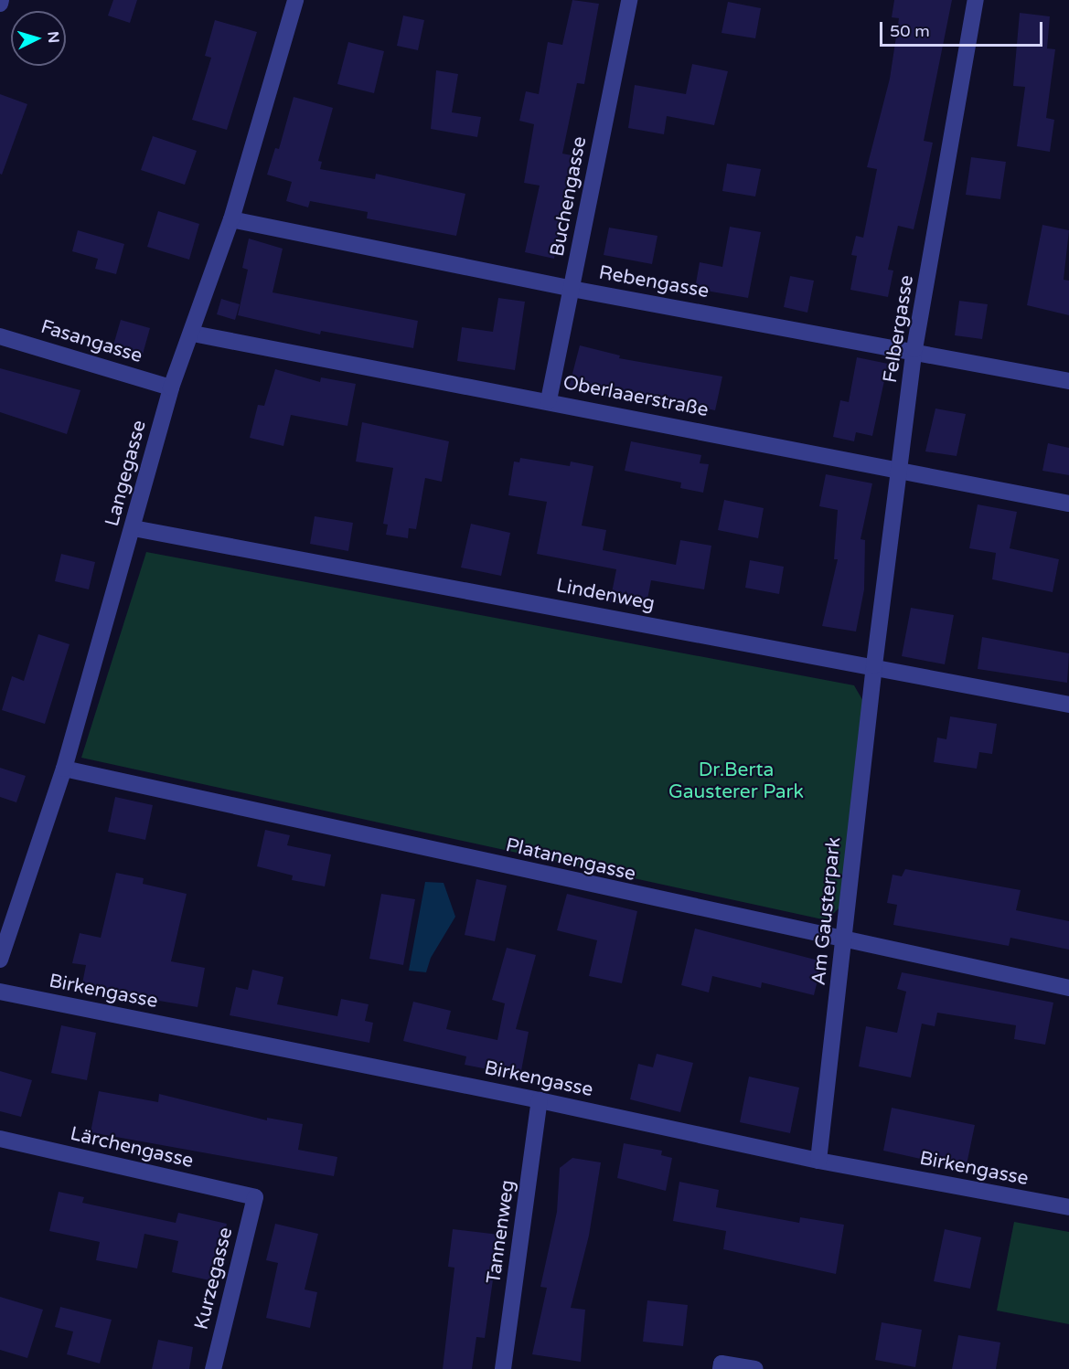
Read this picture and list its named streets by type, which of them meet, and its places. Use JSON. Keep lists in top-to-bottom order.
{
  "streets": {
    "street": [
      "Buchengasse",
      "Rebengasse",
      "Felbergasse",
      "Fasangasse",
      "Oberlaaerstraße",
      "Langegasse",
      "Lindenweg",
      "Platanengasse",
      "Am Gausterpark",
      "Birkengasse",
      "Lärchengasse",
      "Tannenweg",
      "Kurzegasse"
    ]
  },
  "crossings": [
    ["Buchengasse", "Rebengasse"],
    ["Buchengasse", "Oberlaaerstraße"],
    ["Rebengasse", "Felbergasse"],
    ["Rebengasse", "Langegasse"],
    ["Felbergasse", "Oberlaaerstraße"],
    ["Felbergasse", "Lindenweg"],
    ["Felbergasse", "Am Gausterpark"],
    ["Fasangasse", "Langegasse"],
    ["Oberlaaerstraße", "Langegasse"],
    ["Langegasse", "Lindenweg"],
    ["Langegasse", "Platanengasse"],
    ["Lindenweg", "Am Gausterpark"],
    ["Platanengasse", "Am Gausterpark"],
    ["Am Gausterpark", "Birkengasse"],
    ["Birkengasse", "Tannenweg"],
    ["Lärchengasse", "Kurzegasse"]
  ],
  "parks": ["Dr.Berta Gausterer Park"],
  "scale_bar": "50 m",
  "north": "right"
}
